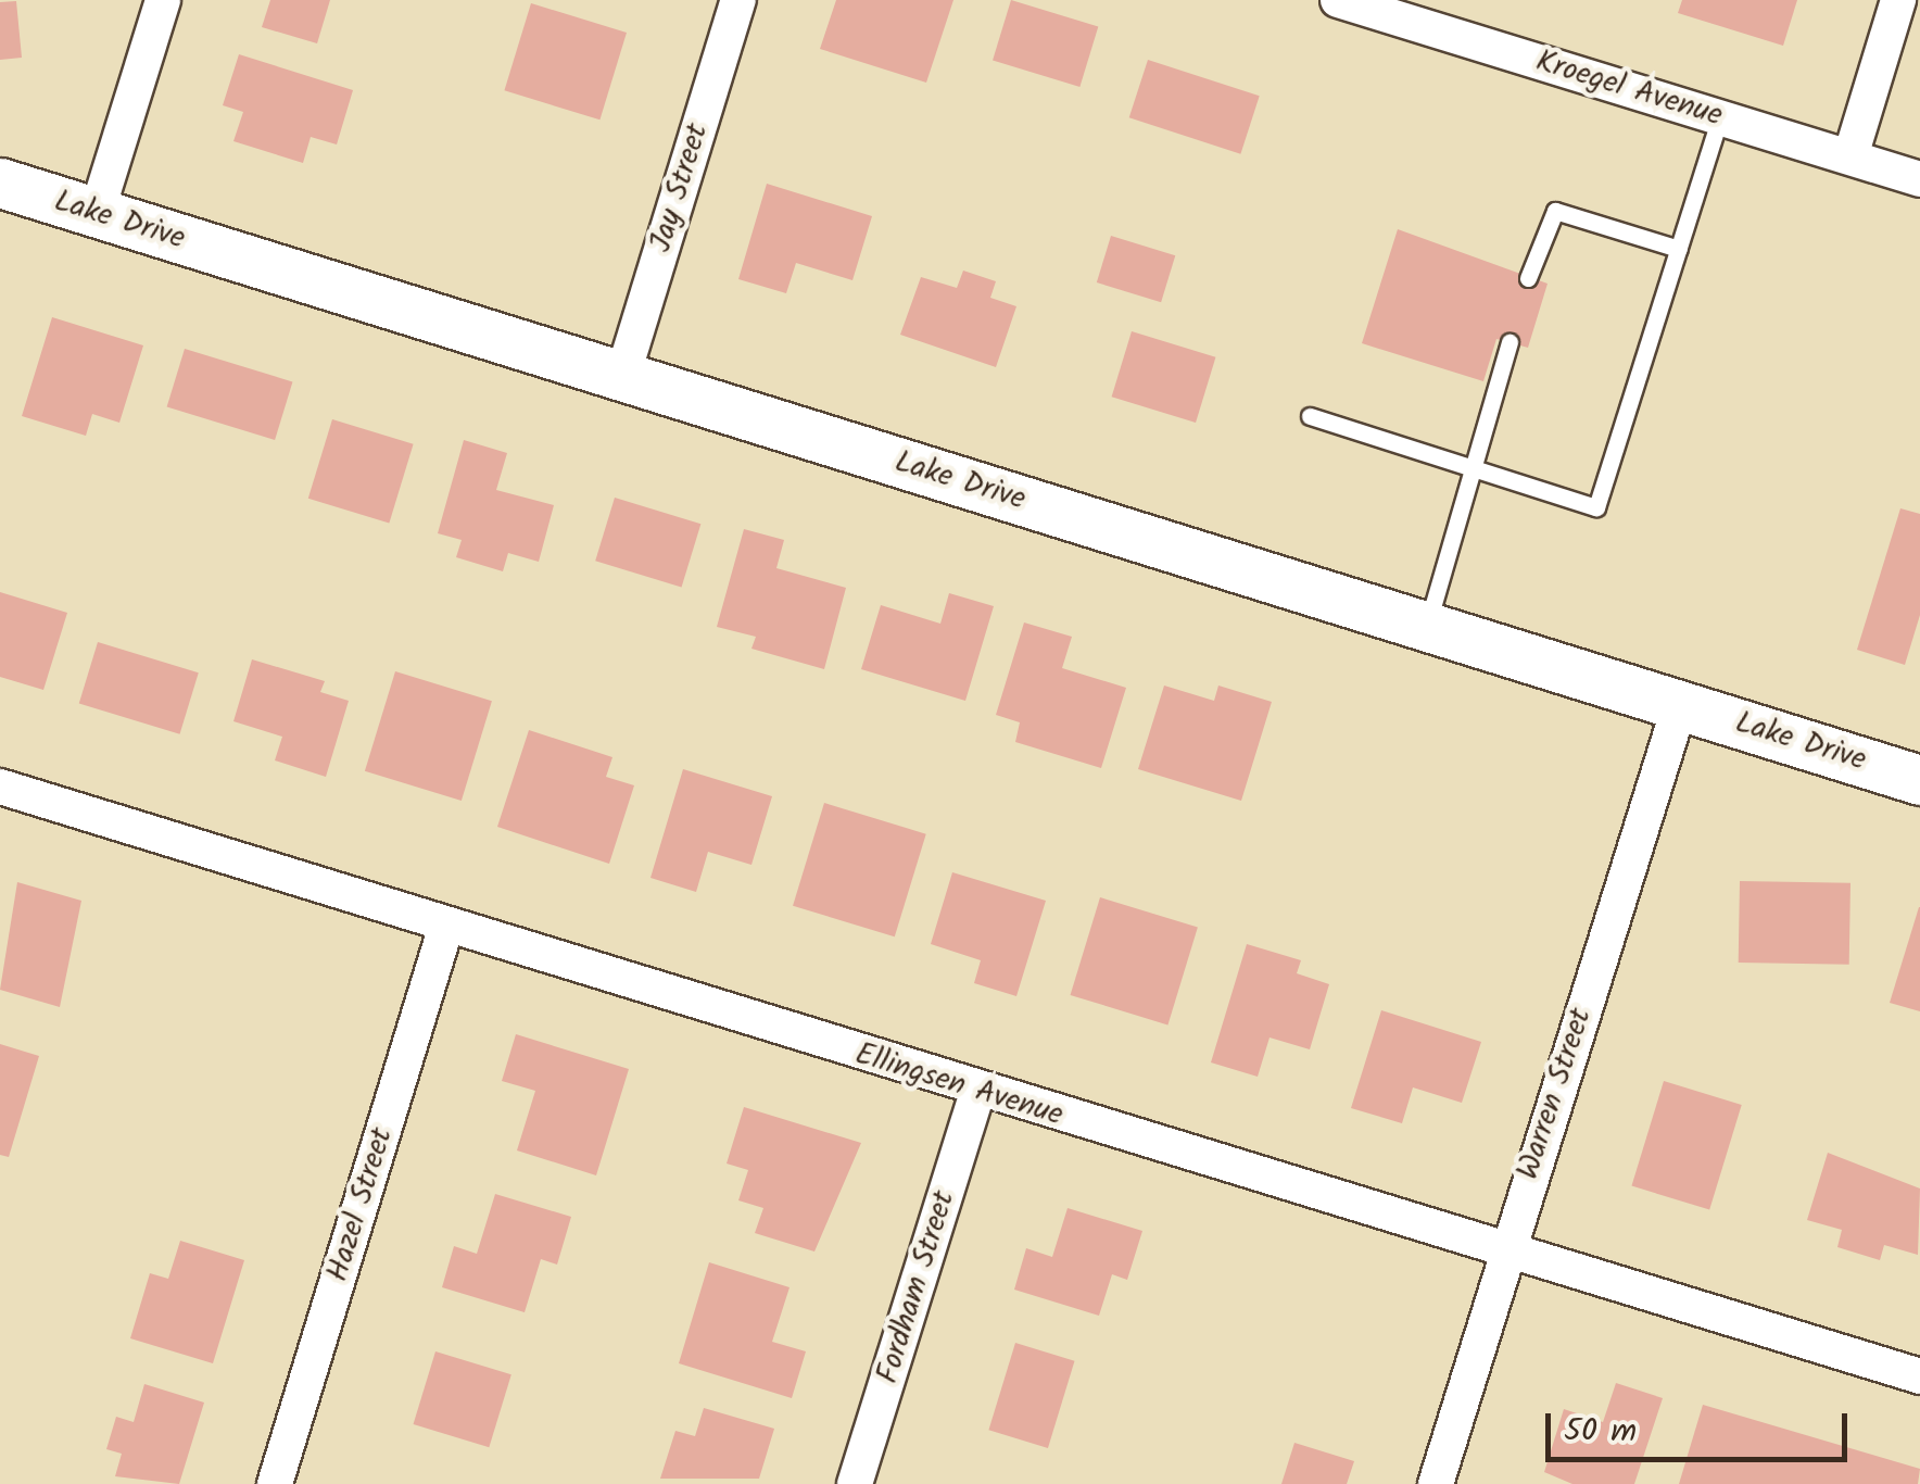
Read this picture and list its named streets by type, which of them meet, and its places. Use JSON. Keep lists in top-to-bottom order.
{
  "streets": {
    "street": [
      "Kroegel Avenue",
      "Jay Street",
      "Lake Drive",
      "Ellingsen Avenue",
      "Warren Street",
      "Hazel Street",
      "Fordham Street"
    ]
  },
  "crossings": [
    ["Jay Street", "Lake Drive"],
    ["Lake Drive", "Warren Street"],
    ["Ellingsen Avenue", "Warren Street"],
    ["Ellingsen Avenue", "Hazel Street"],
    ["Ellingsen Avenue", "Fordham Street"]
  ],
  "scale_bar": "50 m"
}
